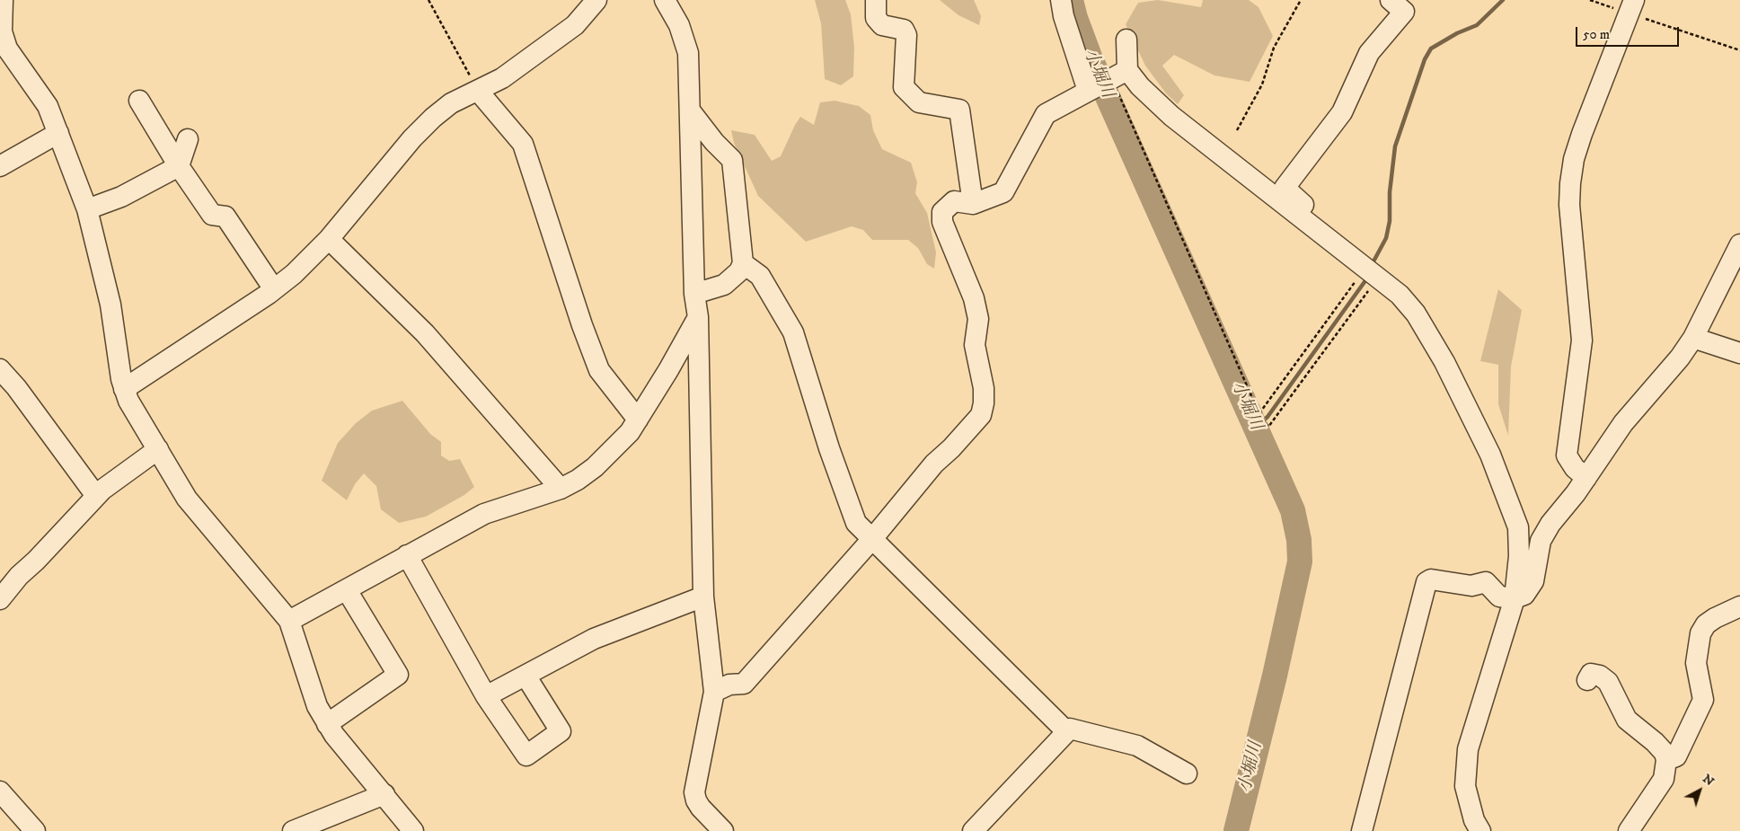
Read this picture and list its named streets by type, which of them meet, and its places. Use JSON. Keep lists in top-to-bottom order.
{
  "water": ["小堀川"],
  "scale_bar": "50 m",
  "north": "top right"
}
